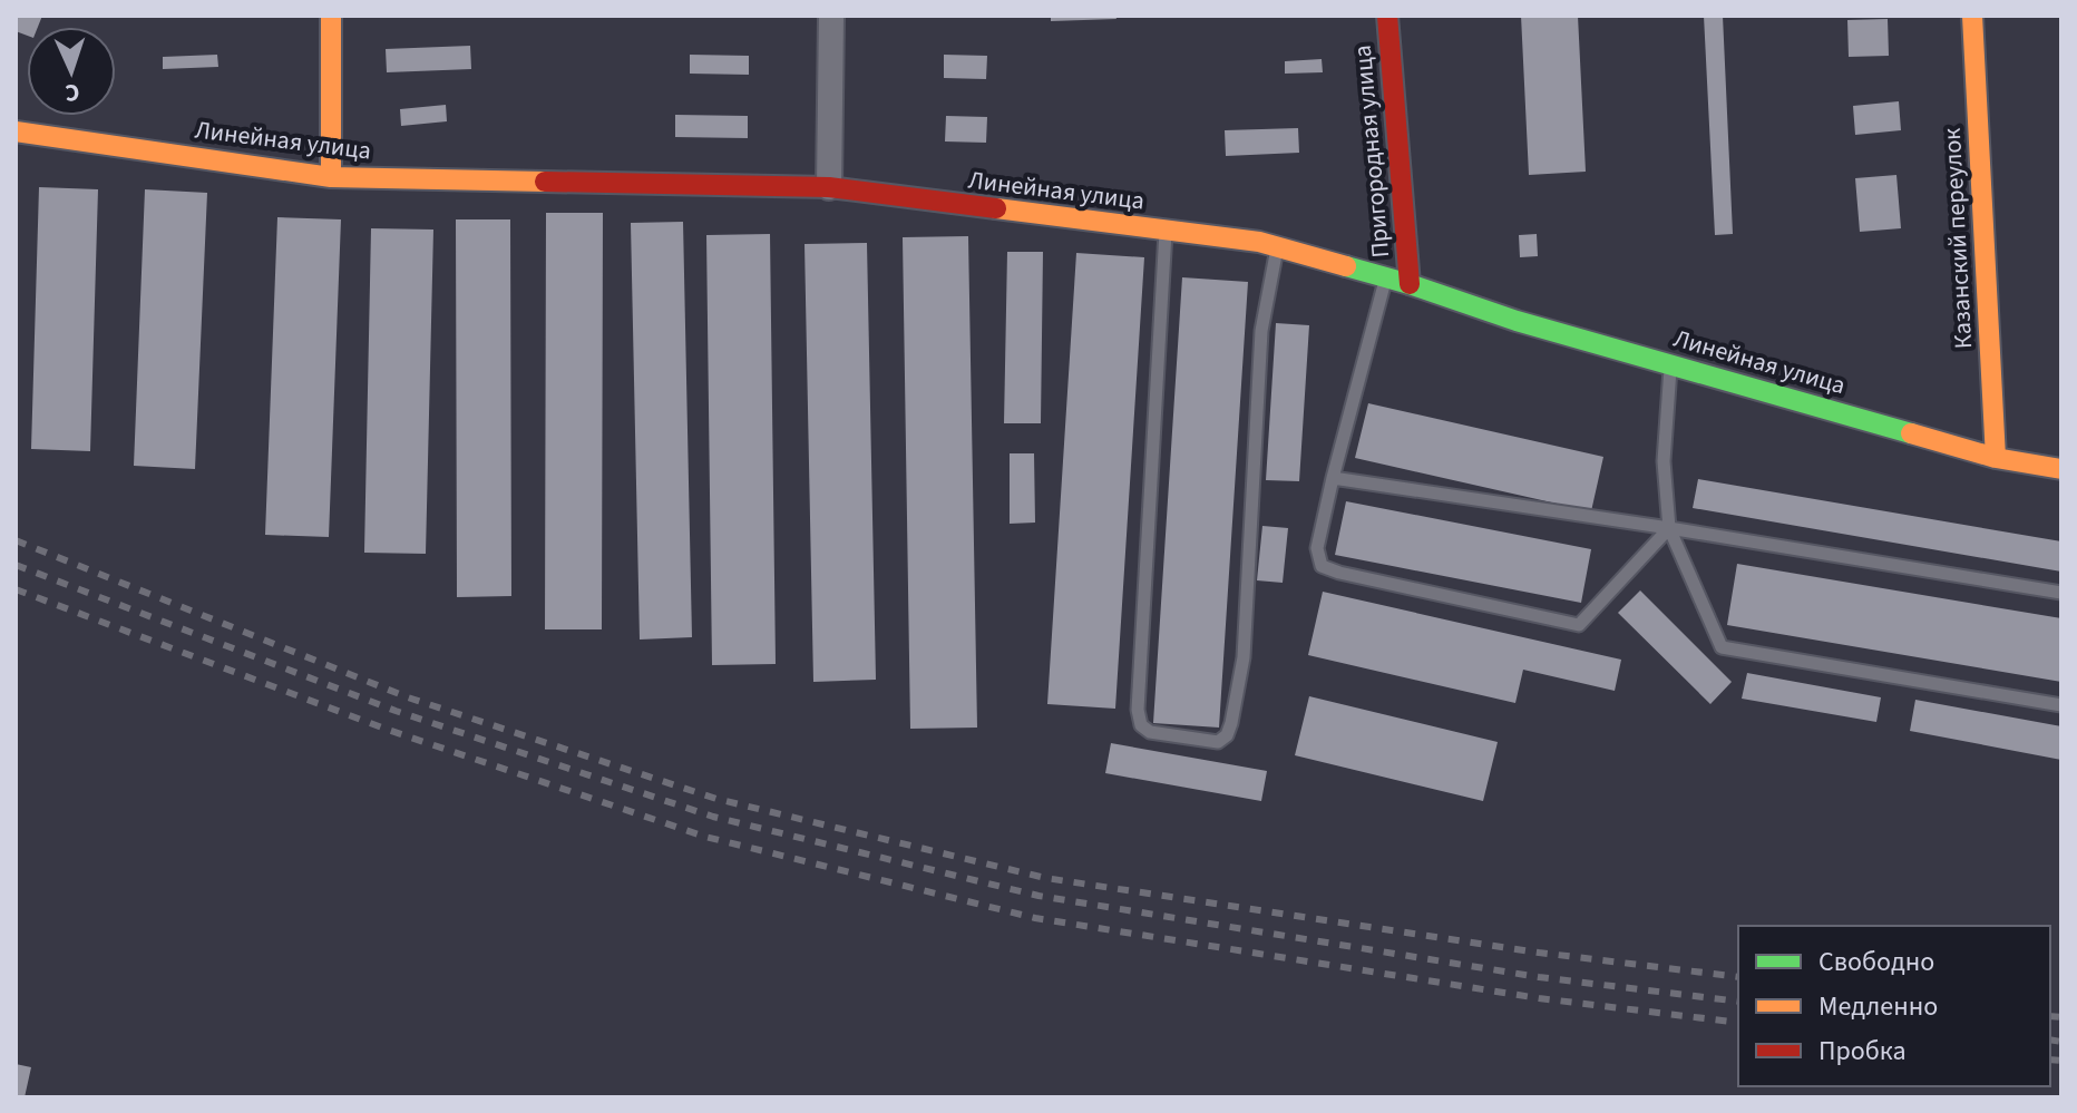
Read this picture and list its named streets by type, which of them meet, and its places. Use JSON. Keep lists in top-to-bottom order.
{
  "streets": {
    "street": ["Линейная улица", "Пригородная улица", "Казанский переулок"]
  },
  "crossings": [
    ["Линейная улица", "Пригородная улица"],
    ["Линейная улица", "Казанский переулок"]
  ],
  "legend": ["Свободно", "Медленно", "Пробка"],
  "north": "bottom"
}
